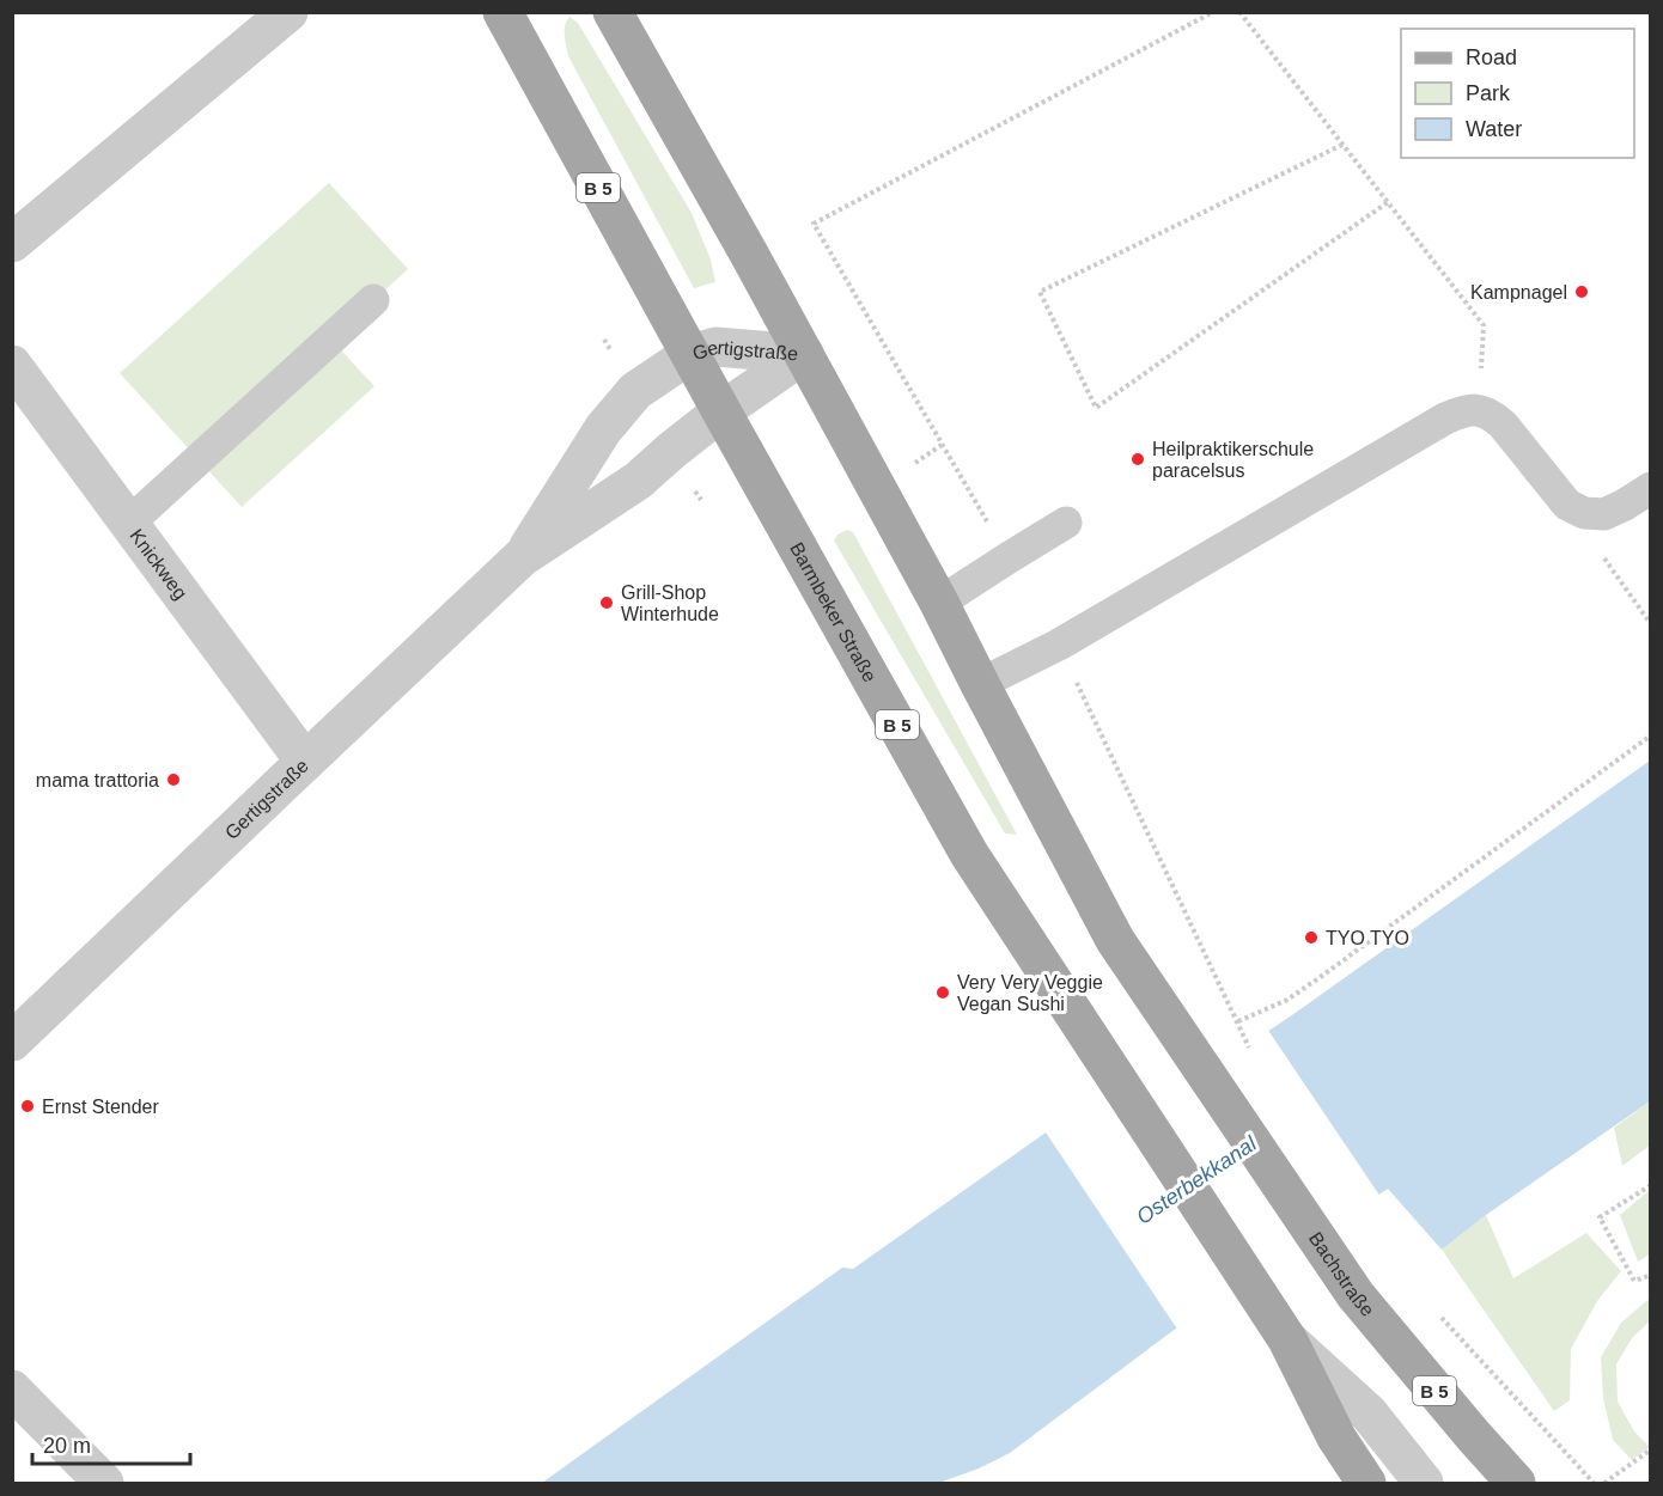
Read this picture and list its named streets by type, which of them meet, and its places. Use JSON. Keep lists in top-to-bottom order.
{
  "streets": {
    "main road": ["B 5", "Barmbeker Straße", "Bachstraße"],
    "street": ["Gertigstraße", "Knickweg"]
  },
  "crossings": [
    ["B 5", "Gertigstraße"],
    ["B 5", "Barmbeker Straße"],
    ["B 5", "Bachstraße"],
    ["Gertigstraße", "Knickweg"],
    ["Gertigstraße", "Barmbeker Straße"]
  ],
  "water": ["Osterbekkanal"],
  "places": [
    "Kampnagel",
    "Heilpraktikerschule paracelsus",
    "Grill-Shop Winterhude",
    "mama trattoria",
    "TYO TYO",
    "Very Very Veggie Vegan Sushi",
    "Ernst Stender"
  ],
  "legend": ["Road", "Park", "Water"],
  "scale_bar": "20 m"
}
